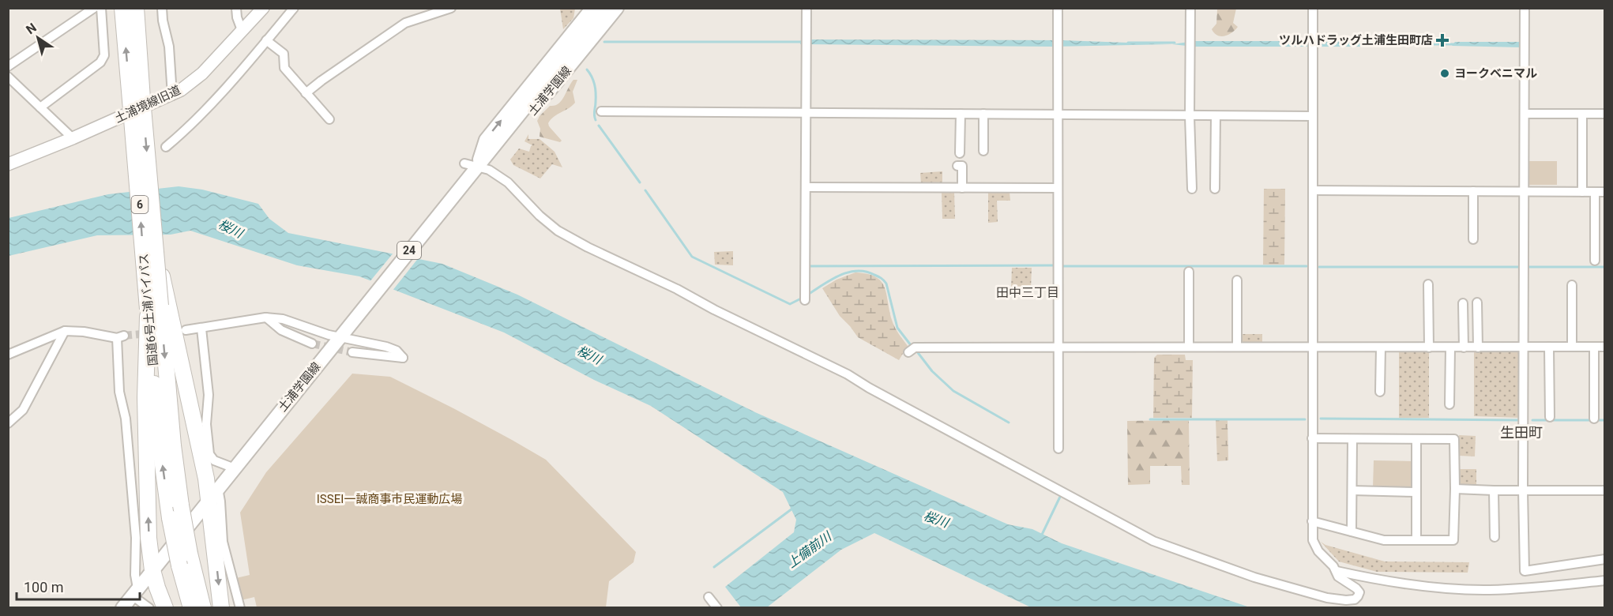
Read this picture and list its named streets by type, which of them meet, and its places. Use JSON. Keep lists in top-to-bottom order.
{
  "streets": {
    "highway": ["6", "国道6号土浦バイパス"],
    "main road": ["土浦学園線", "24"],
    "street": ["土浦境線旧道"]
  },
  "crossings": [
    ["土浦学園線", "24"]
  ],
  "districts": ["田中三丁目", "生田町"],
  "water": ["桜川", "上備前川"],
  "parks": ["ISSEI一誠商事市民運動広場"],
  "places": {
    "health": ["ツルハドラッグ土浦生田町店"],
    "other": ["ヨークベニマル"]
  },
  "scale_bar": "100 m",
  "north": "top left"
}
